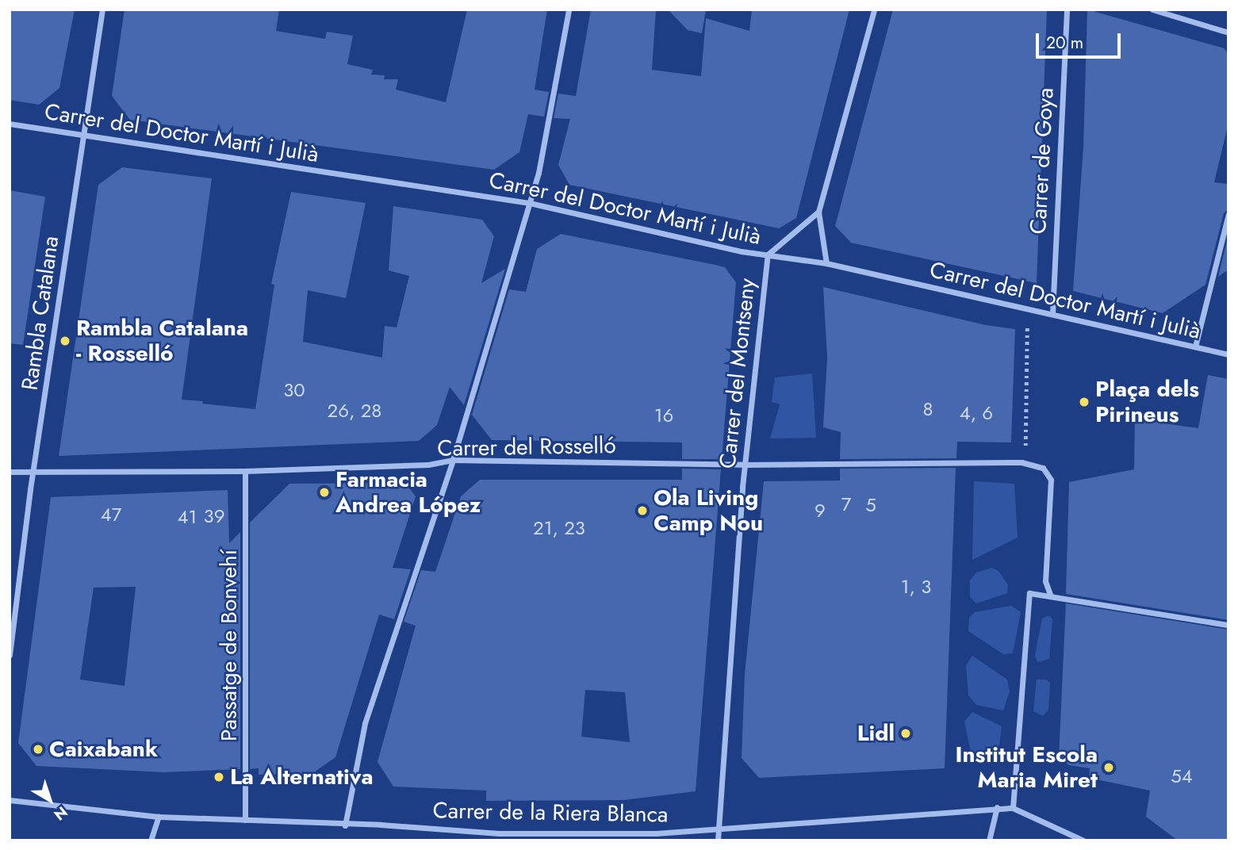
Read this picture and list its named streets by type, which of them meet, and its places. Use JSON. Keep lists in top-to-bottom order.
{
  "streets": {
    "street": [
      "Carrer del Doctor Martí i Julià",
      "Carrer de Goya",
      "Rambla Catalana",
      "Carrer del Montseny",
      "Carrer del Rosselló",
      "Passatge de Bonvehí",
      "Carrer de la Riera Blanca"
    ]
  },
  "crossings": [
    ["Carrer del Doctor Martí i Julià", "Carrer de Goya"],
    ["Carrer del Doctor Martí i Julià", "Rambla Catalana"],
    ["Carrer del Doctor Martí i Julià", "Carrer del Montseny"],
    ["Rambla Catalana", "Carrer del Rosselló"],
    ["Carrer del Montseny", "Carrer del Rosselló"],
    ["Carrer del Montseny", "Carrer de la Riera Blanca"],
    ["Carrer del Rosselló", "Passatge de Bonvehí"],
    ["Passatge de Bonvehí", "Carrer de la Riera Blanca"]
  ],
  "places": [
    "Rambla Catalana - Rosselló",
    "Plaça dels Pirineus",
    "Farmacia Andrea López",
    "Ola Living Camp Nou",
    "Lidl",
    "Caixabank",
    "Institut Escola Maria Miret",
    "La Alternativa"
  ],
  "house_numbers": [
    "30",
    "8",
    "26, 28",
    "4, 6",
    "16",
    "7",
    "5",
    "9",
    "47",
    "39",
    "41",
    "21, 23",
    "1, 3",
    "54"
  ],
  "scale_bar": "20 m",
  "north": "bottom right"
}
